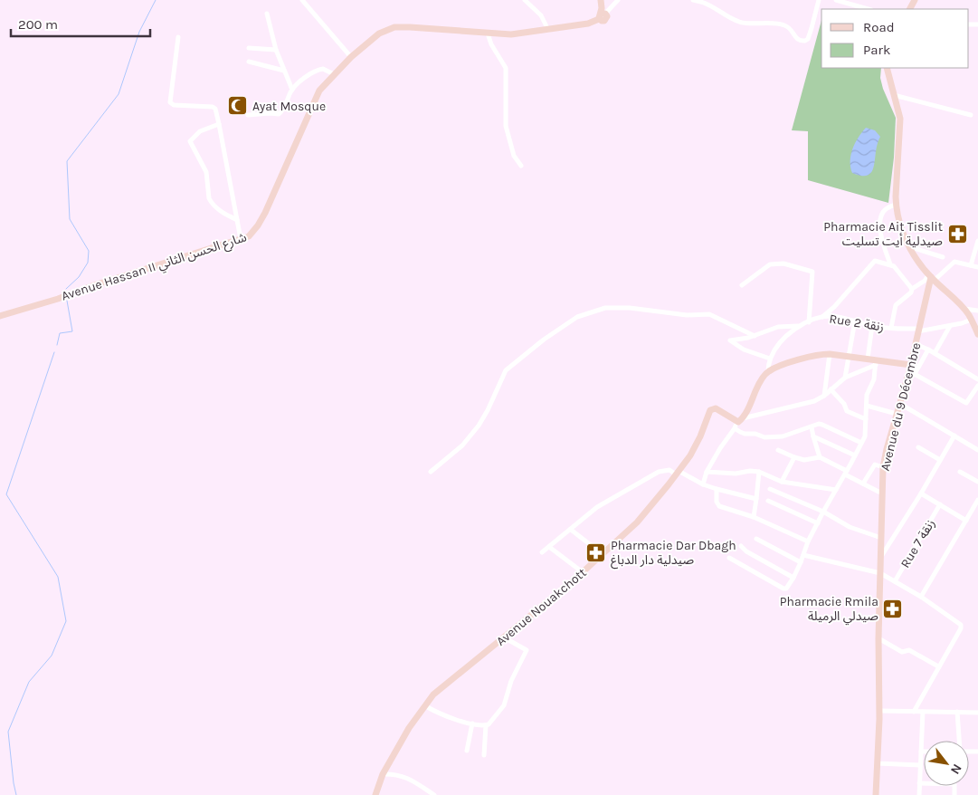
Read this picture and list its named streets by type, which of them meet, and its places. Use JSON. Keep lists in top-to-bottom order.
{
  "streets": {
    "street": [
      "Avenue Hassan II شارع الحسن الثاني",
      "Rue 2 زنقة",
      "Avenue du 9 Décembre",
      "Rue 7 زنقة",
      "Avenue Nouakchott"
    ]
  },
  "crossings": [
    ["Rue 2 زنقة", "Avenue du 9 Décembre"]
  ],
  "places": {
    "mosque": ["Ayat Mosque"],
    "pharmacy": ["Pharmacie Ait Tisslit صيدلية أيت تسليت", "Pharmacie Dar Dbagh صيدلية دار الدباغ", "Pharmacie Rmila صيدلي الرميلة"]
  },
  "legend": ["Road", "Park"],
  "scale_bar": "200 m",
  "north": "bottom right"
}
